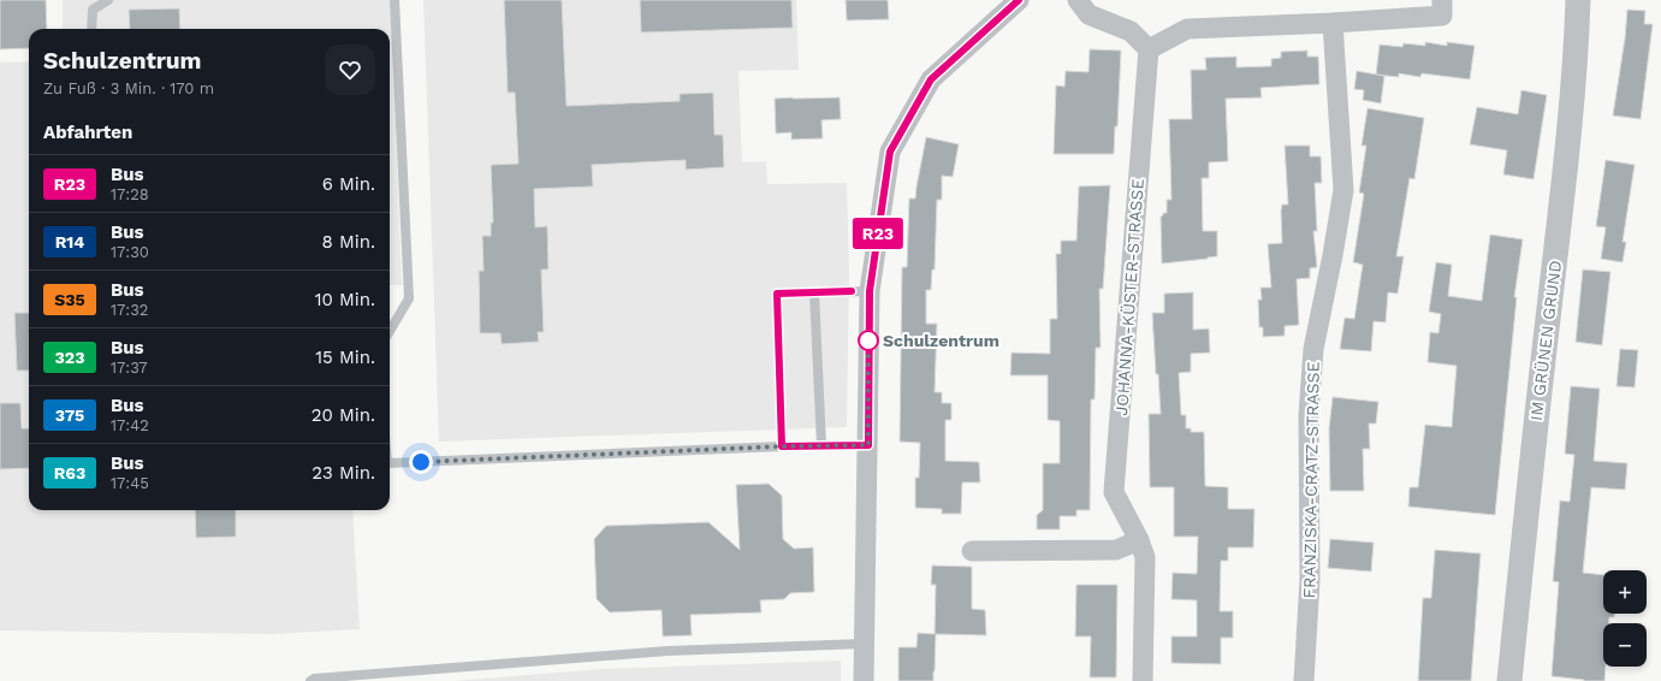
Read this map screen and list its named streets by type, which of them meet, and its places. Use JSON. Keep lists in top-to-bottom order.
{
  "streets": {
    "street": ["JOHANNA-KÜSTER-STRASSE", "IM GRÜNEN GRUND", "FRANZISKA-CRATZ-STRASSE"]
  },
  "places": ["Schulzentrum"],
  "lines": ["bus line R23"],
  "page": {
    "on_map": "R23",
    "heading": [
      ["Schulzentrum", "Zu Fuß · 3 Min. · 170 m"],
      "Abfahrten"
    ],
    "list": [
      {
        "mark": "R23",
        "name": "Bus",
        "note": "17:28",
        "value": "6 Min."
      },
      {
        "mark": "R14",
        "name": "Bus",
        "note": "17:30",
        "value": "8 Min."
      },
      {
        "mark": "S35",
        "name": "Bus",
        "note": "17:32",
        "value": "10 Min."
      },
      {
        "mark": "323",
        "name": "Bus",
        "note": "17:37",
        "value": "15 Min."
      },
      {
        "mark": "375",
        "name": "Bus",
        "note": "17:42",
        "value": "20 Min."
      },
      {
        "mark": "R63",
        "name": "Bus",
        "note": "17:45",
        "value": "23 Min."
      }
    ],
    "map_buttons": ["+", "−"]
  }
}
